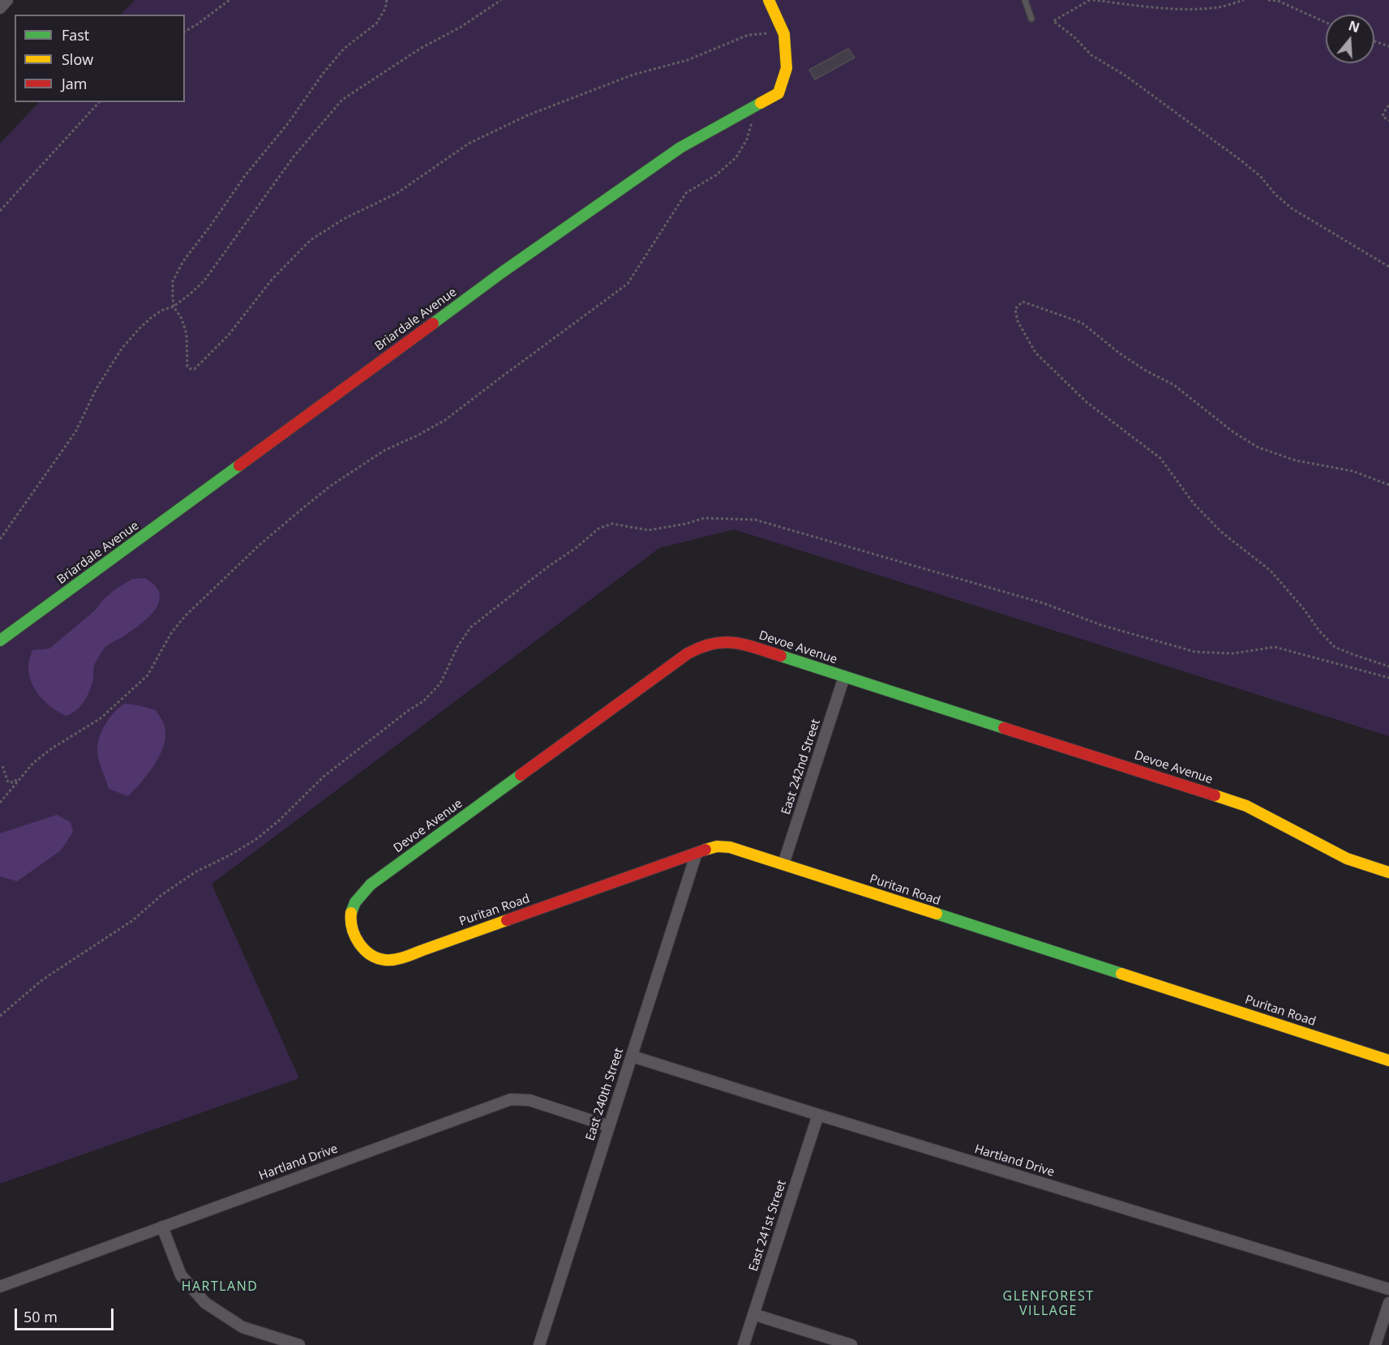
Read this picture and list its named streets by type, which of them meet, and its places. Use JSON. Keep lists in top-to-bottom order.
{
  "streets": {
    "street": [
      "Briardale Avenue",
      "Devoe Avenue",
      "East 242nd Street",
      "Puritan Road",
      "East 240th Street",
      "Hartland Drive",
      "East 241st Street"
    ]
  },
  "crossings": [
    ["Devoe Avenue", "East 242nd Street"],
    ["Devoe Avenue", "Puritan Road"],
    ["East 242nd Street", "Puritan Road"],
    ["Puritan Road", "East 240th Street"],
    ["East 240th Street", "Hartland Drive"],
    ["Hartland Drive", "East 241st Street"]
  ],
  "districts": ["HARTLAND", "GLENFOREST VILLAGE"],
  "legend": ["Fast", "Slow", "Jam"],
  "scale_bar": "50 m",
  "north": "top"
}
